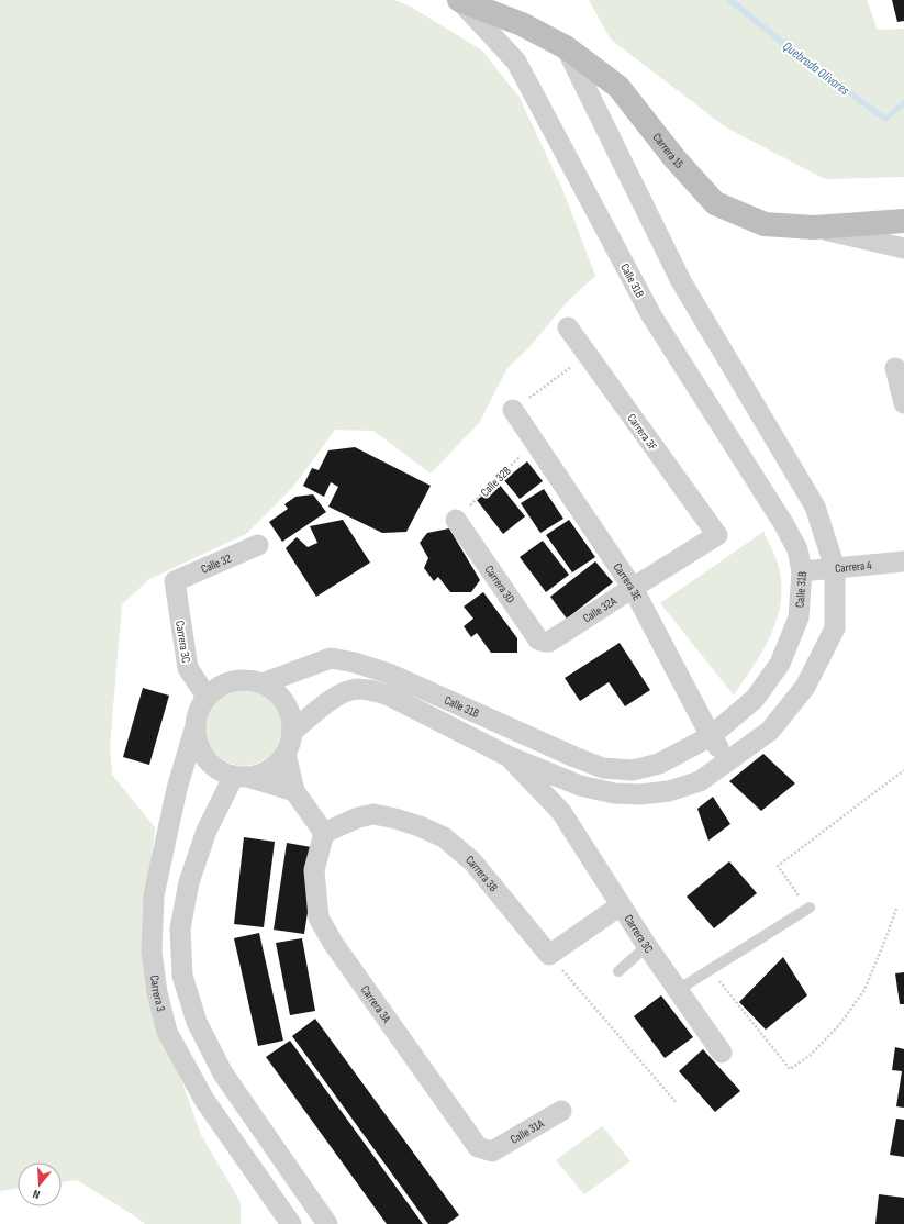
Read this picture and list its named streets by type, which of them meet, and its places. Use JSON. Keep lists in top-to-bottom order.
{
  "streets": {
    "main road": ["Carrera 15"],
    "street": [
      "Calle 31B",
      "Carrera 3F",
      "Calle 32",
      "Carrera 4",
      "Carrera 3E",
      "Carrera 3D",
      "Calle 32A",
      "Carrera 3C",
      "Carrera 3B",
      "Carrera 3",
      "Carrera 3A",
      "Calle 31A"
    ],
    "path": ["Calle 32B"]
  },
  "crossings": [
    ["Carrera 15", "Calle 31B"],
    ["Calle 31B", "Carrera 4"],
    ["Calle 31B", "Carrera 3E"],
    ["Calle 31B", "Carrera 3C"],
    ["Calle 31B", "Carrera 3"],
    ["Carrera 3F", "Calle 32A"],
    ["Calle 32B", "Carrera 3E"],
    ["Calle 32B", "Carrera 3D"],
    ["Calle 32", "Carrera 3C"],
    ["Carrera 3E", "Calle 32A"],
    ["Carrera 3D", "Calle 32A"],
    ["Carrera 3C", "Carrera 3"],
    ["Carrera 3B", "Carrera 3A"],
    ["Carrera 3A", "Calle 31A"]
  ],
  "water": ["Quebrada Olivares"],
  "north": "bottom"
}
